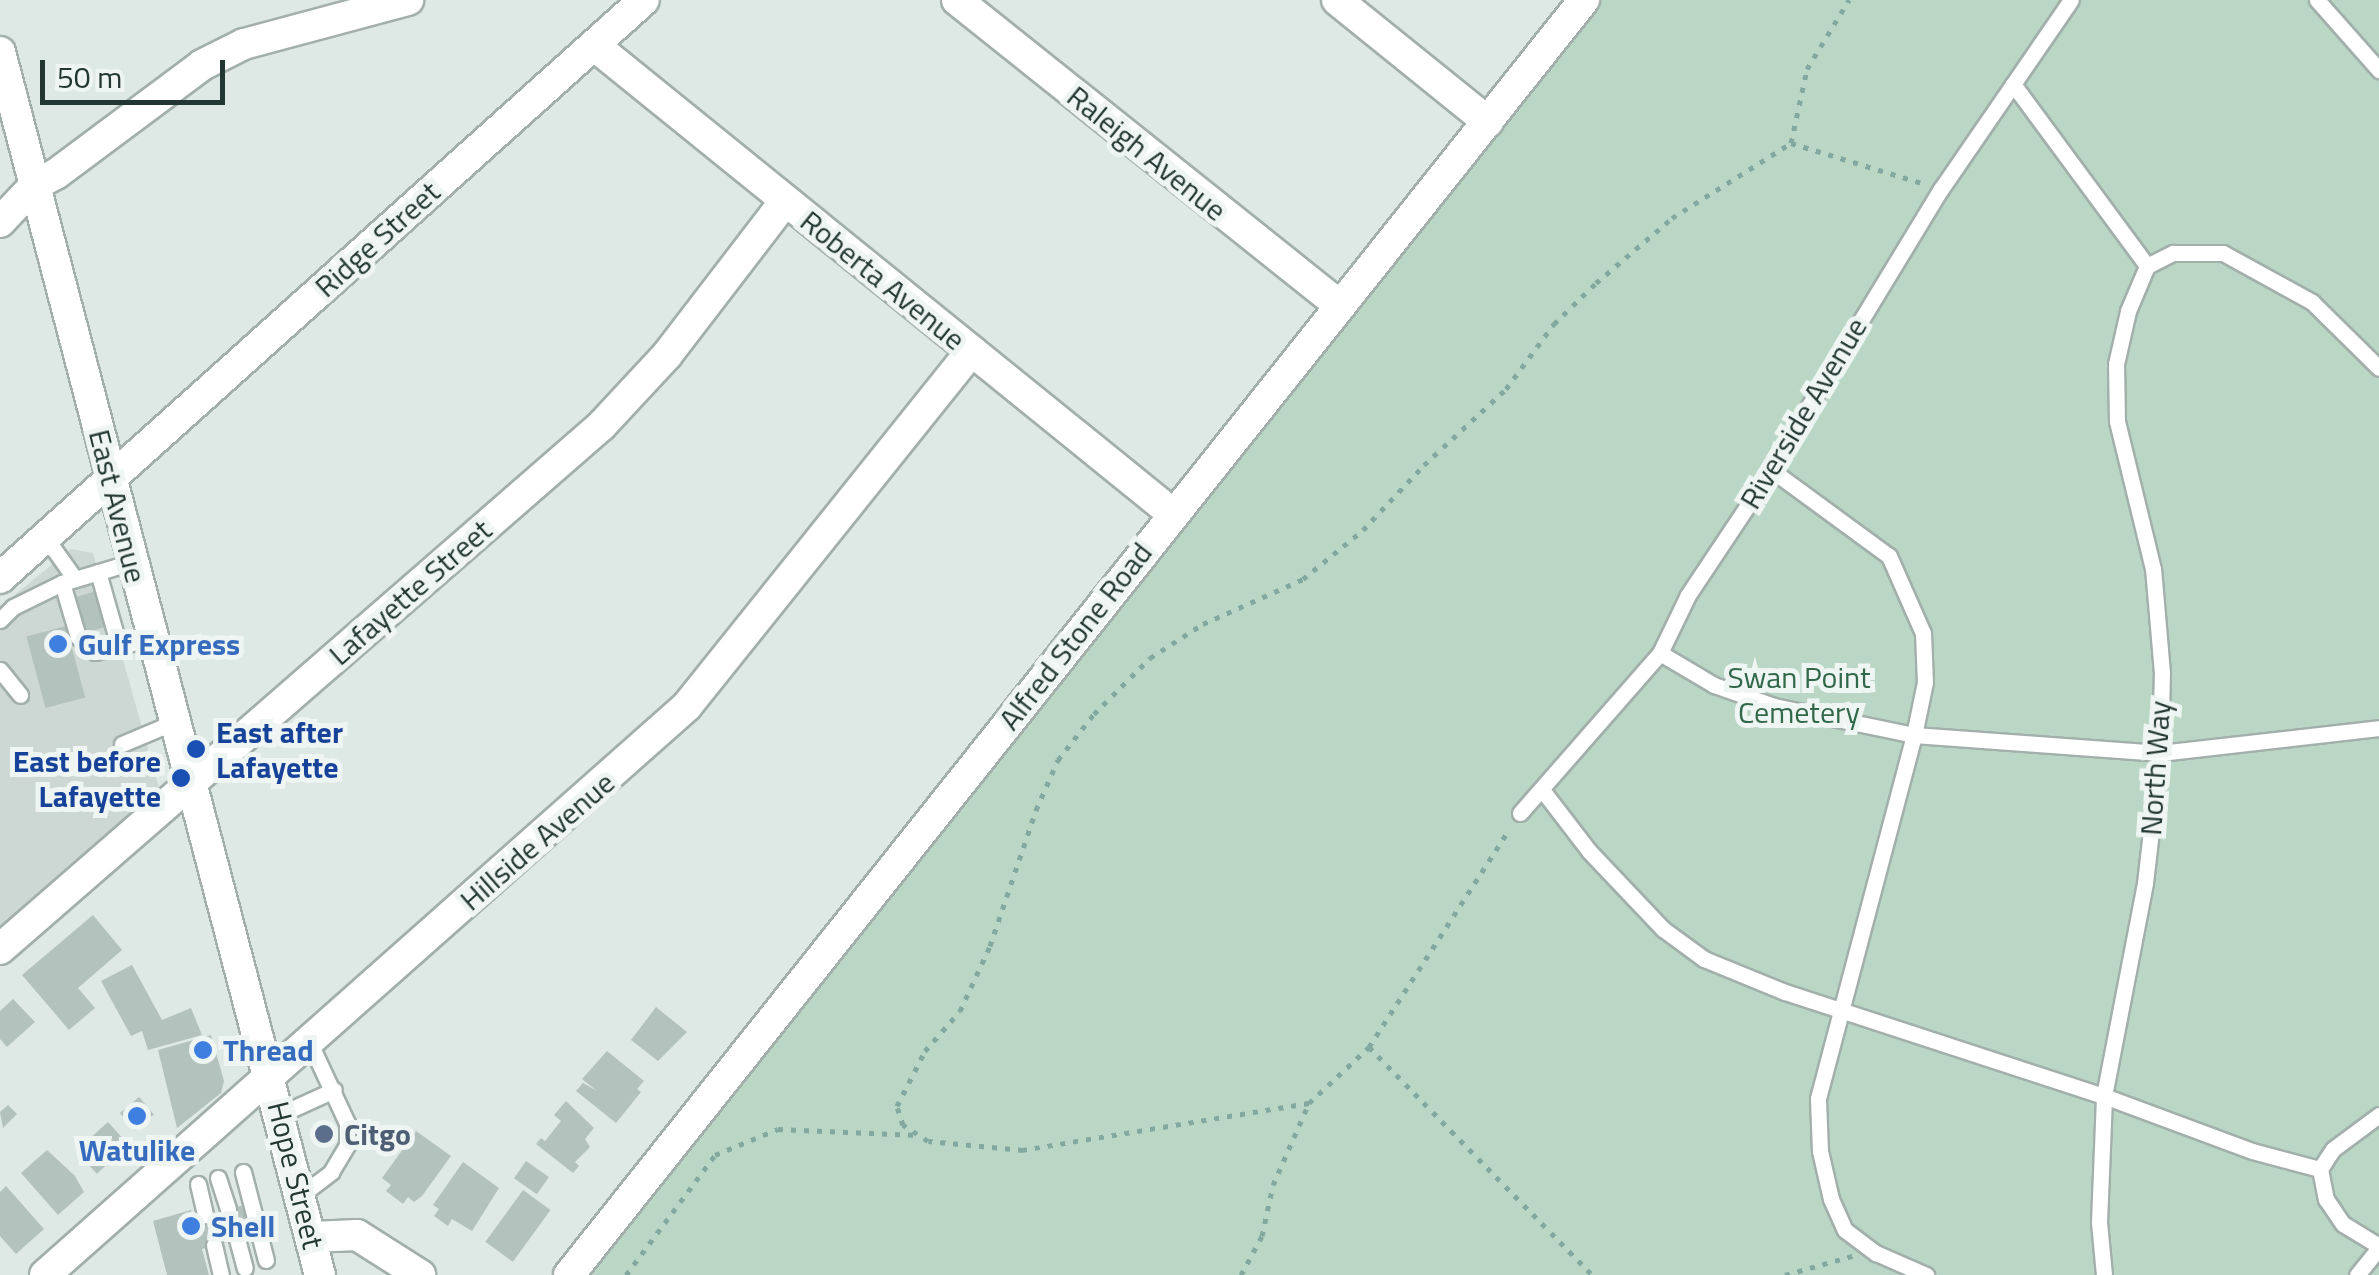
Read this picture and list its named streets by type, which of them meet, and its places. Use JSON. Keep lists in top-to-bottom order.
{
  "streets": {
    "street": [
      "Raleigh Avenue",
      "Ridge Street",
      "Roberta Avenue",
      "East Avenue",
      "Lafayette Street",
      "Alfred Stone Road",
      "Hillside Avenue",
      "Hope Street"
    ],
    "lane": ["Riverside Avenue", "North Way"]
  },
  "crossings": [
    ["Raleigh Avenue", "Alfred Stone Road"],
    ["Ridge Street", "Roberta Avenue"],
    ["Ridge Street", "East Avenue"],
    ["Roberta Avenue", "Lafayette Street"],
    ["Roberta Avenue", "Alfred Stone Road"],
    ["Roberta Avenue", "Hillside Avenue"],
    ["East Avenue", "Lafayette Street"],
    ["East Avenue", "Hillside Avenue"],
    ["East Avenue", "Hope Street"],
    ["Hillside Avenue", "Hope Street"]
  ],
  "parks": ["Swan Point Cemetery"],
  "places": [
    "Gulf Express",
    "East after Lafayette",
    "East before Lafayette",
    "Thread",
    "Watulike",
    "Citgo",
    "Shell"
  ],
  "scale_bar": "50 m"
}
